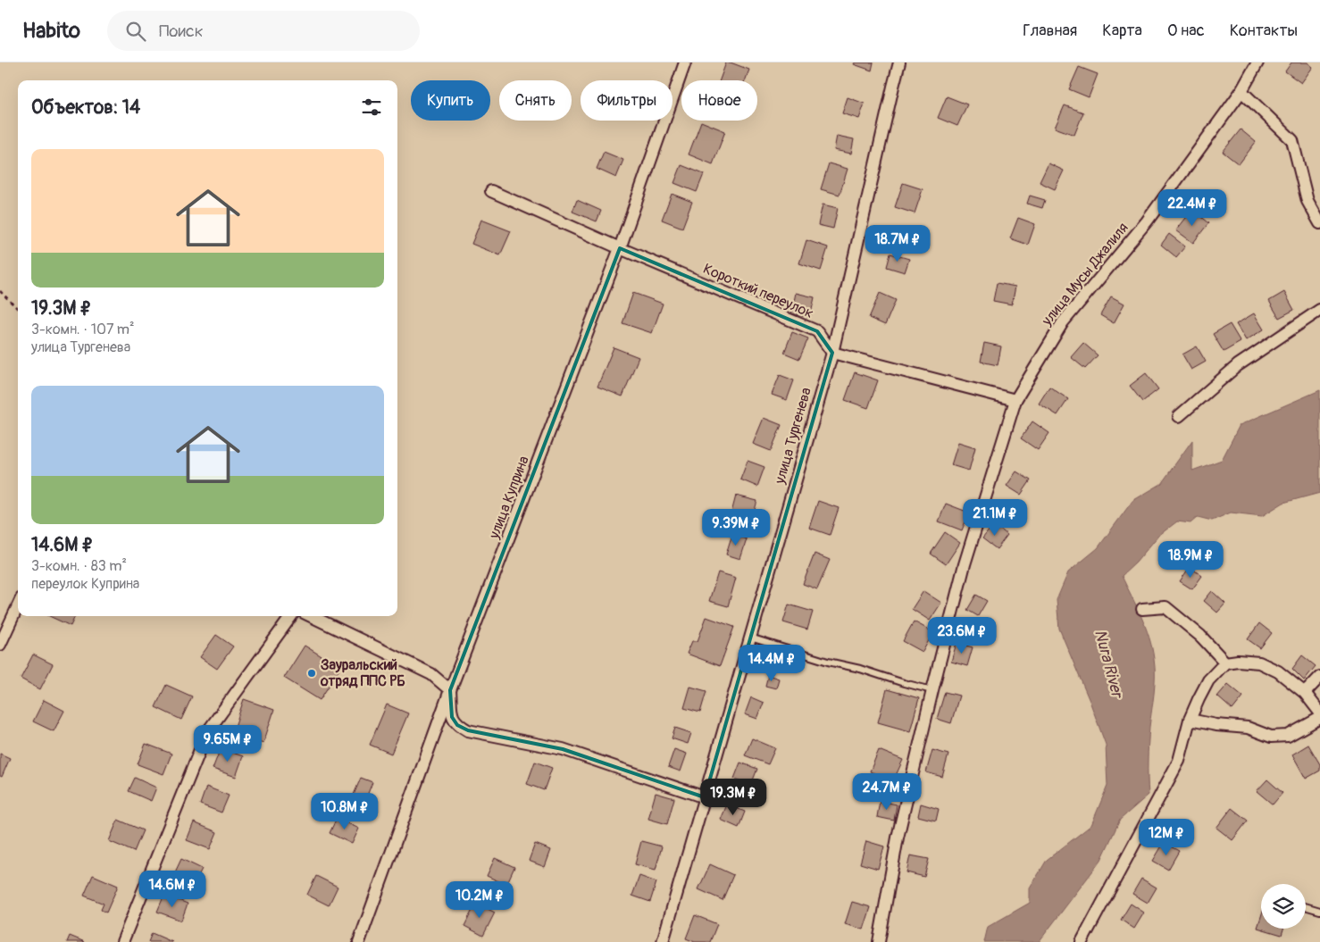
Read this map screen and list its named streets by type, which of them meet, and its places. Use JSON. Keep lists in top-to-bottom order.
{
  "streets": {
    "street": [
      "улица Мусы Джалиля",
      "Короткий переулок",
      "улица Тургенева",
      "улица Куприна"
    ]
  },
  "crossings": [
    ["Короткий переулок", "улица Тургенева"],
    ["Короткий переулок", "улица Куприна"]
  ],
  "water": ["Nura River"],
  "places": ["Зауральский отряд ППС РБ"],
  "page": {
    "header": "Habito",
    "search": "Поиск",
    "nav": [
      "Главная",
      "Карта",
      "О нас",
      "Контакты"
    ],
    "chip": [
      "Купить",
      "Снять",
      "Фильтры",
      "Новое"
    ],
    "heading": "Объектов: 14",
    "list": [
      {
        "name": "19.3M ₽",
        "note": "3-комн. · 107 m² · улица Тургенева"
      },
      {
        "name": "14.6M ₽",
        "note": "3-комн. · 83 m² · переулок Куприна"
      }
    ],
    "price": [
      "22.4M ₽",
      "18.7M ₽",
      "21.1M ₽",
      "9.39M ₽",
      "18.9M ₽",
      "23.6M ₽",
      "14.4M ₽",
      "9.65M ₽",
      "24.7M ₽",
      "19.3M ₽",
      "10.8M ₽",
      "12M ₽",
      "14.6M ₽",
      "10.2M ₽"
    ]
  }
}
